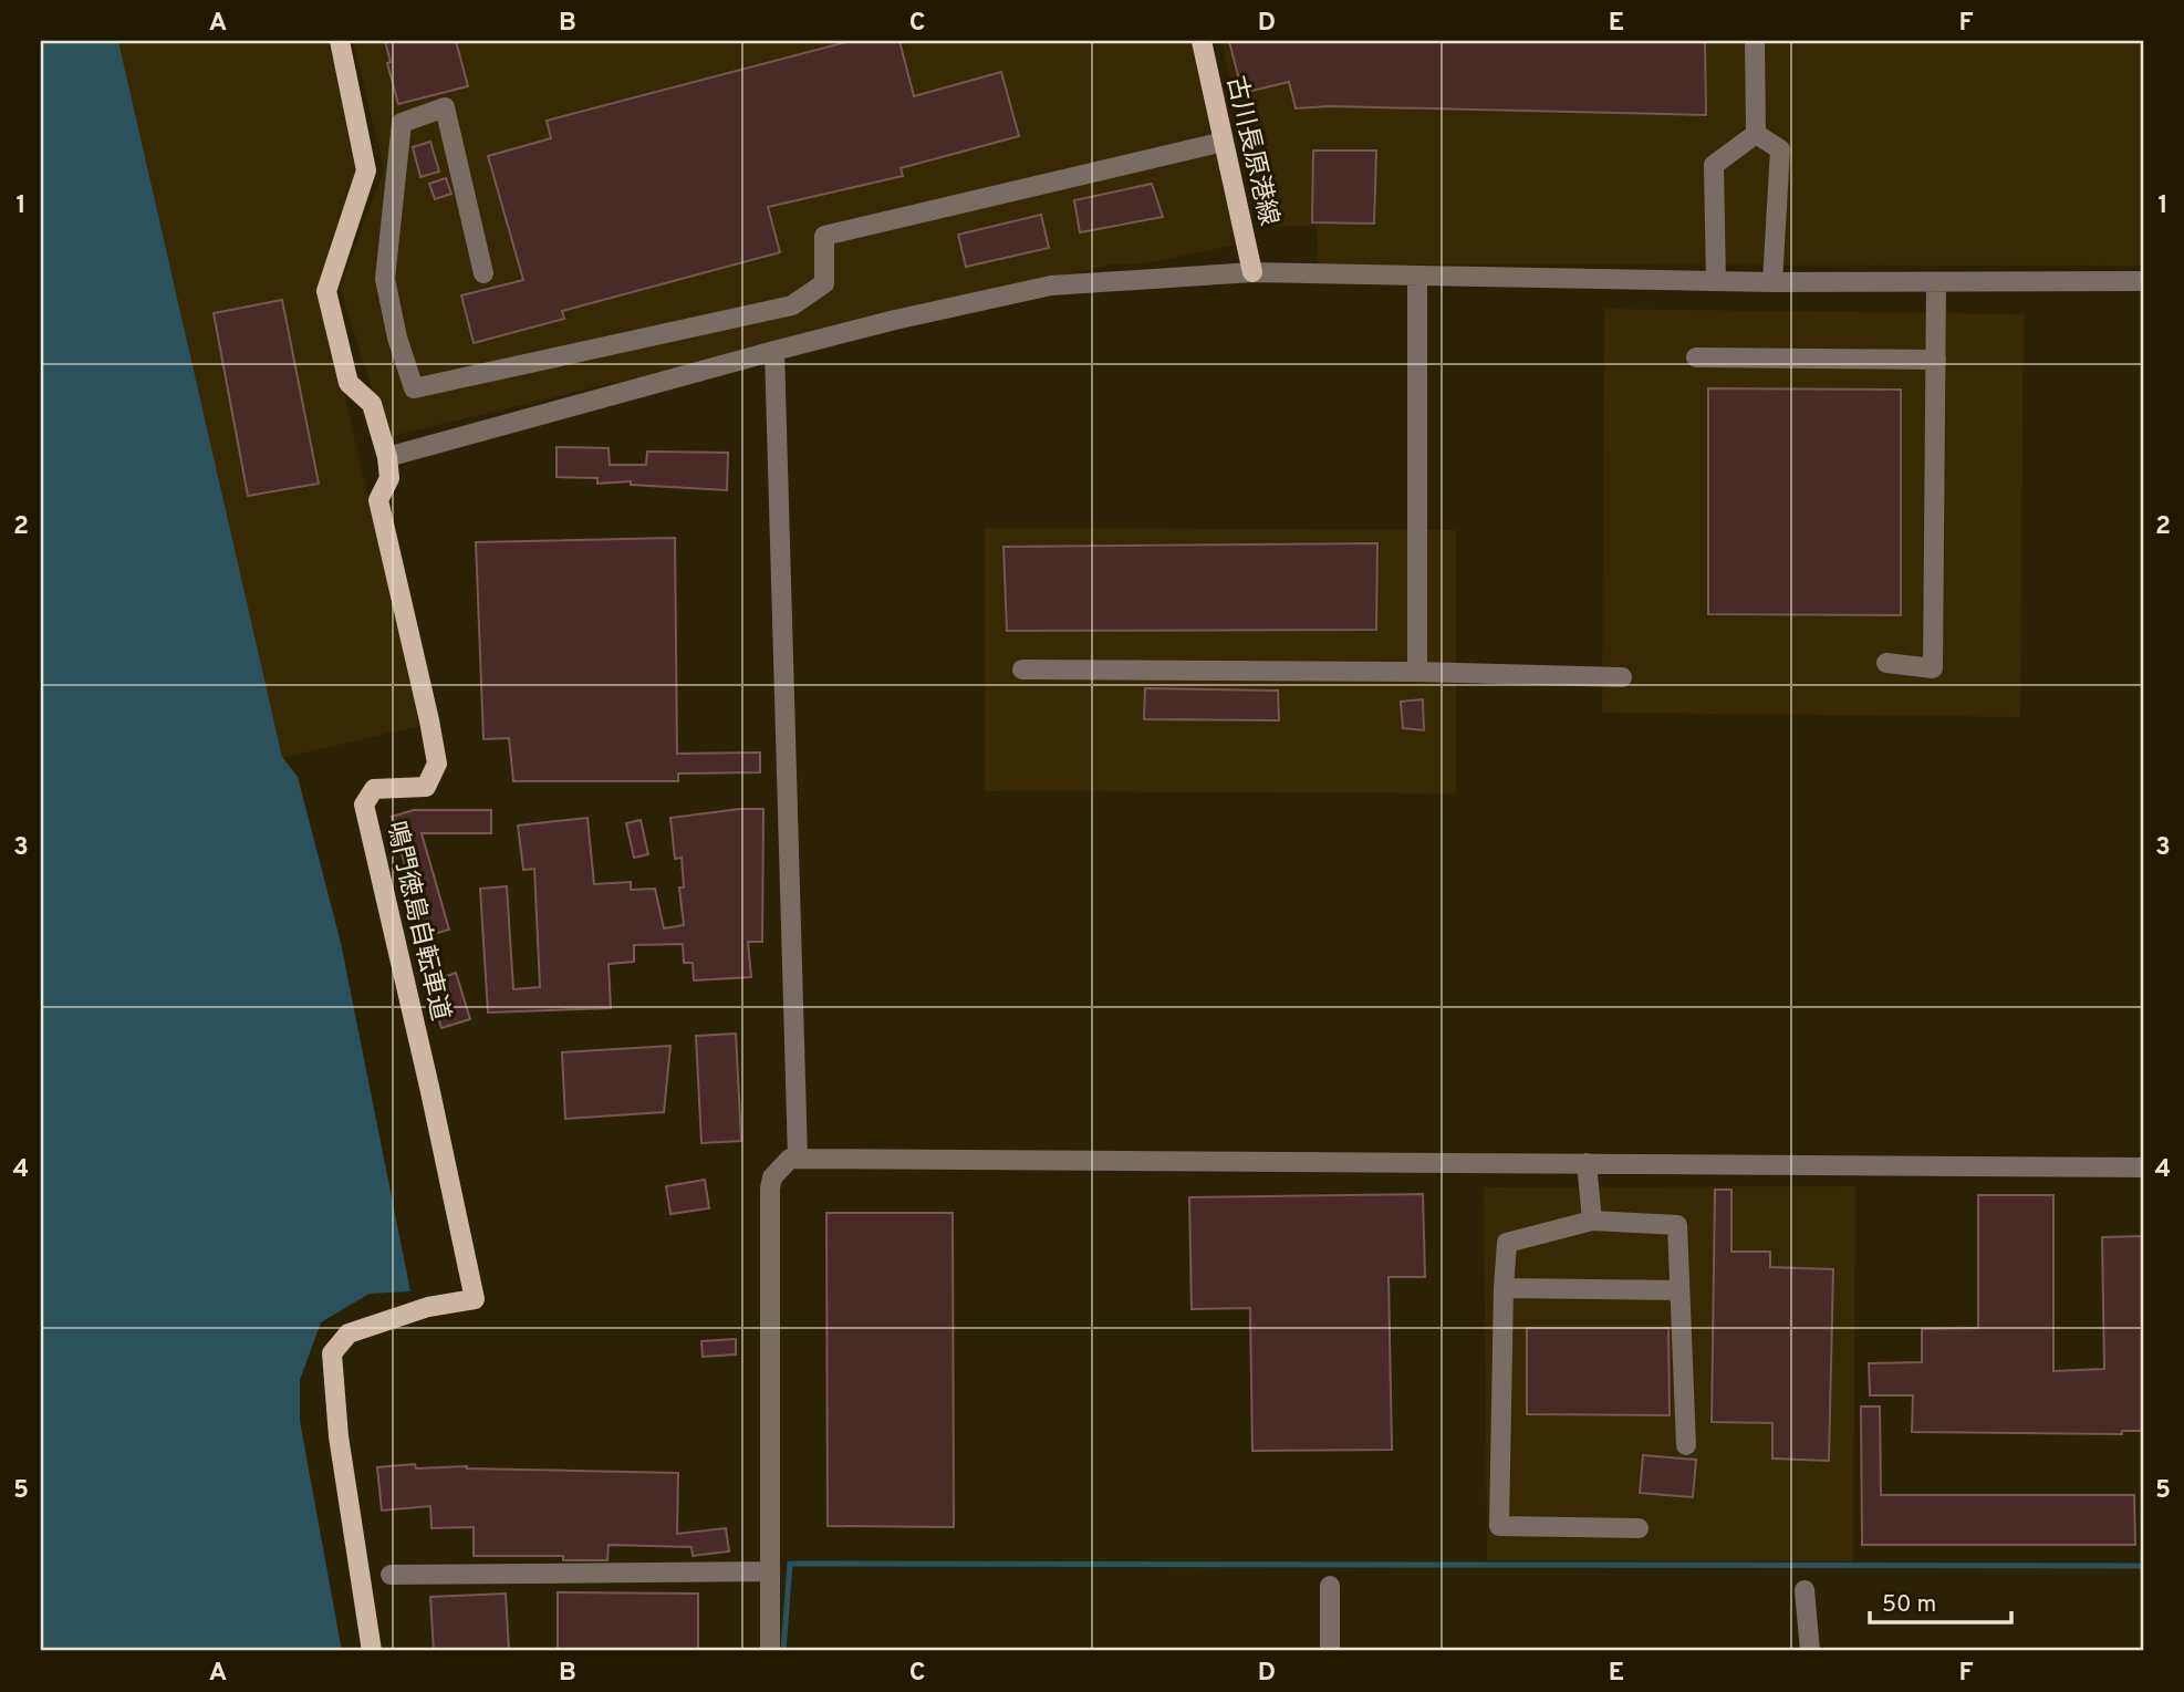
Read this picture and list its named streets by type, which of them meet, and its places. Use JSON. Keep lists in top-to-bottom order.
{
  "streets": {
    "main road": ["古川長原港線", "鳴門徳島自転車道"]
  },
  "scale_bar": "50 m",
  "grid": {
    "columns": [
      "A",
      "B",
      "C",
      "D",
      "E",
      "F"
    ],
    "rows": [
      "1",
      "2",
      "3",
      "4",
      "5"
    ]
  }
}
